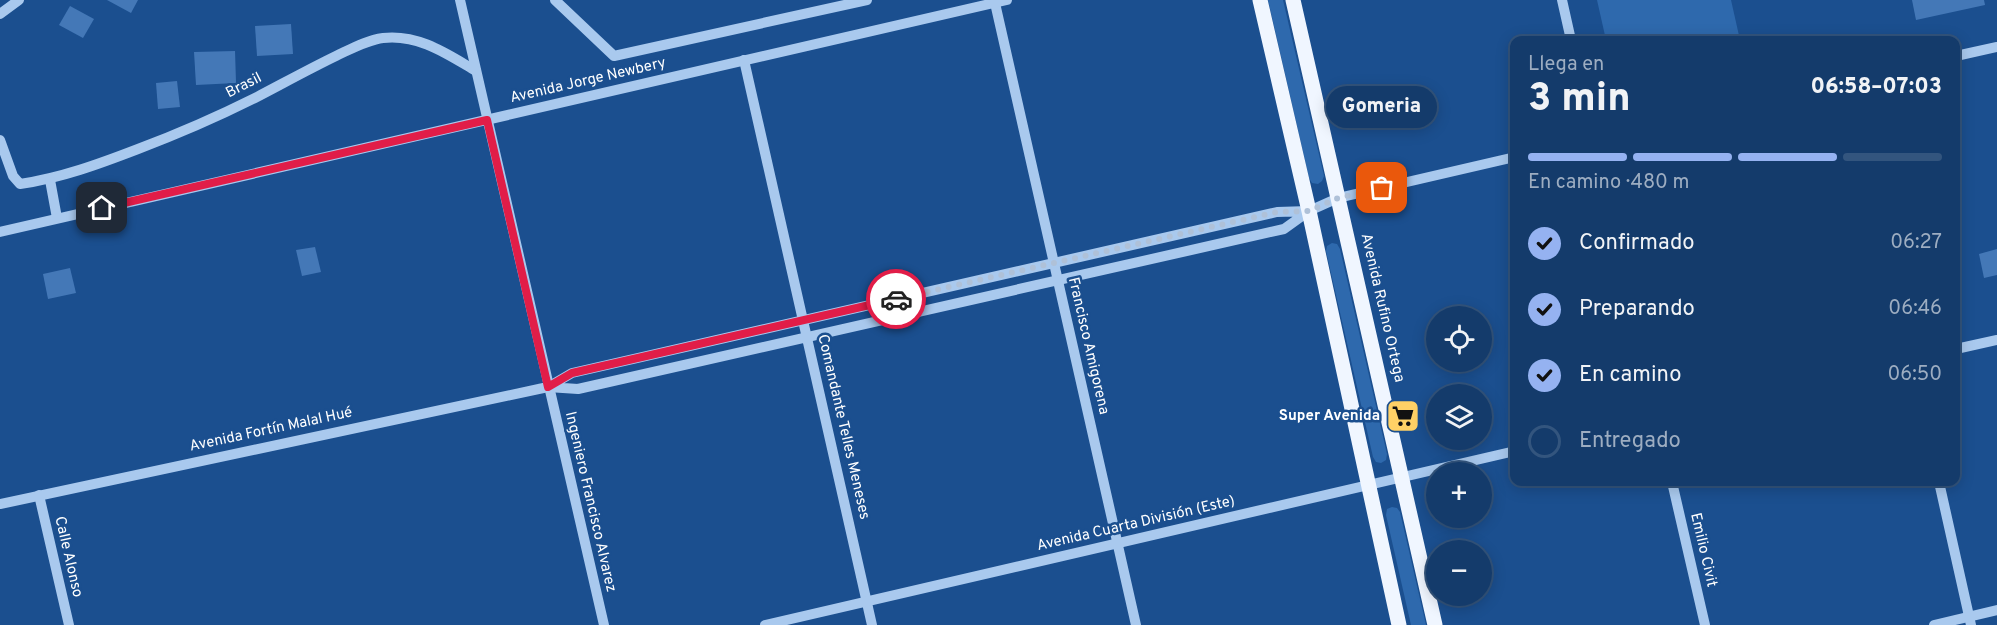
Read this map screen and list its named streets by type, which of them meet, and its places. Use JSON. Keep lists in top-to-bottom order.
{
  "streets": {
    "main road": ["Avenida Rufino Ortega"],
    "street": [
      "Avenida Jorge Newbery",
      "Brasil",
      "Francisco Amigorena",
      "Comandante Telles Meneses",
      "Avenida Fortín Malal Hué",
      "Ingeniero Francisco Alvarez",
      "Avenida Cuarta División (Este)",
      "Emilio Civit",
      "Calle Alonso"
    ]
  },
  "crossings": [
    ["Avenida Jorge Newbery", "Francisco Amigorena"],
    ["Avenida Jorge Newbery", "Comandante Telles Meneses"],
    ["Avenida Jorge Newbery", "Ingeniero Francisco Alvarez"],
    ["Brasil", "Ingeniero Francisco Alvarez"],
    ["Avenida Rufino Ortega", "Avenida Fortín Malal Hué"],
    ["Avenida Rufino Ortega", "Avenida Cuarta División (Este)"],
    ["Francisco Amigorena", "Avenida Fortín Malal Hué"],
    ["Francisco Amigorena", "Avenida Cuarta División (Este)"],
    ["Comandante Telles Meneses", "Avenida Fortín Malal Hué"],
    ["Comandante Telles Meneses", "Avenida Cuarta División (Este)"],
    ["Avenida Fortín Malal Hué", "Ingeniero Francisco Alvarez"],
    ["Avenida Fortín Malal Hué", "Calle Alonso"]
  ],
  "places": {
    "other": ["Gomeria"],
    "supermarket": ["Super Avenida"]
  },
  "page": {
    "heading": ["3 min", "Llega en", "06:58–07:03"],
    "bubble": "Gomeria",
    "bar": "En camino · 480 m",
    "list": [
      ["Confirmado", "06:27"],
      ["Preparando", "06:46"],
      ["En camino", "06:50"],
      "Entregado"
    ],
    "map_buttons": ["+", "−"]
  }
}
